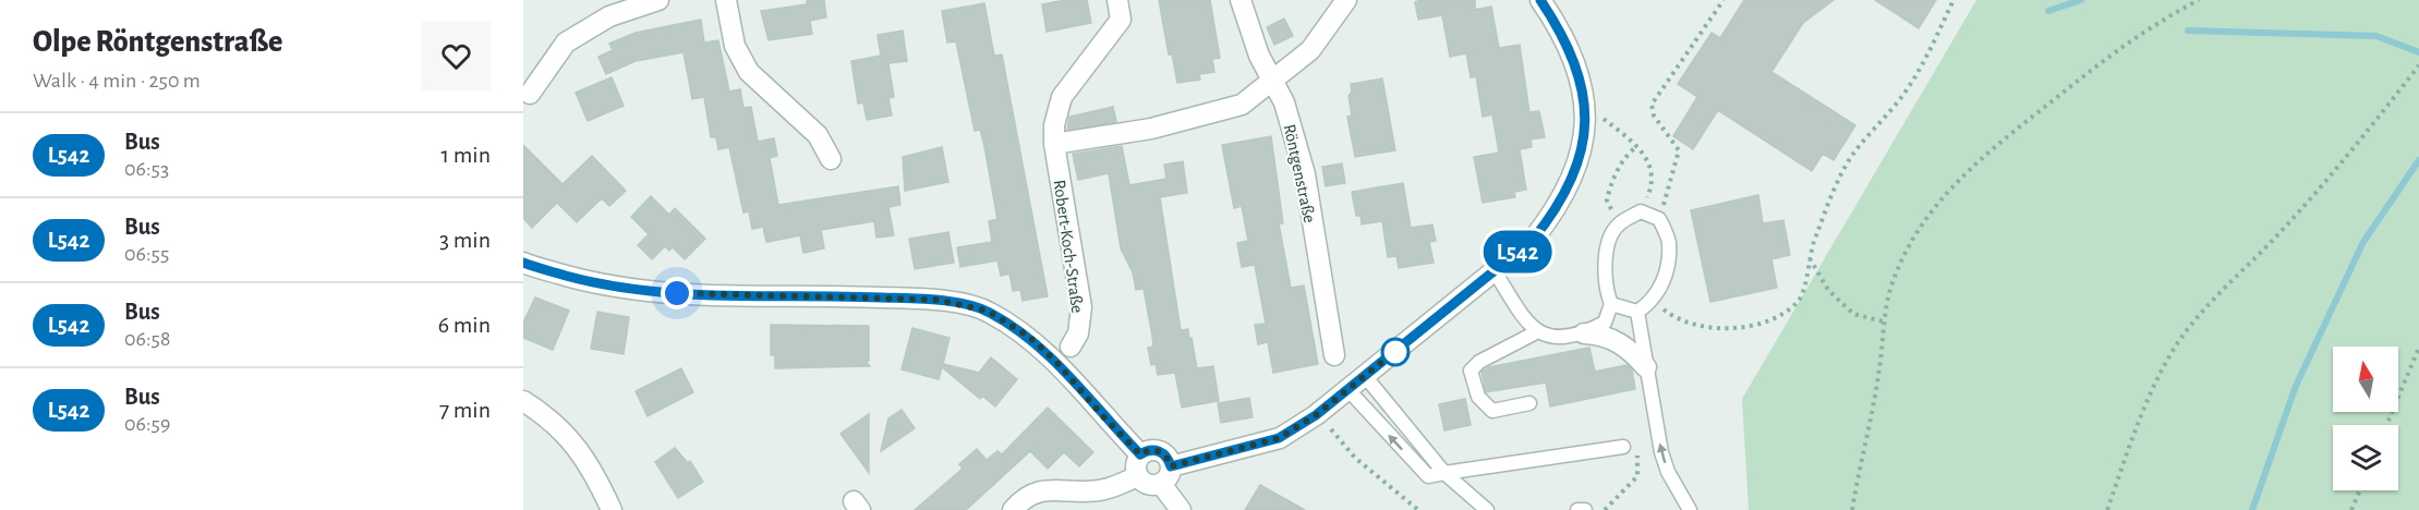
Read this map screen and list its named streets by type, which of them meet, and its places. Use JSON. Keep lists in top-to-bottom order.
{
  "streets": {
    "street": ["Röntgenstraße", "Robert-Koch-Straße"]
  },
  "lines": ["bus line L542"],
  "north": "top",
  "page": {
    "heading": ["Olpe Röntgenstraße", "Walk · 4 min · 250 m"],
    "on_map": "L542",
    "list": [
      {
        "mark": "L542",
        "name": "Bus",
        "note": "06:53",
        "value": "1 min"
      },
      {
        "mark": "L542",
        "name": "Bus",
        "note": "06:55",
        "value": "3 min"
      },
      {
        "mark": "L542",
        "name": "Bus",
        "note": "06:58",
        "value": "6 min"
      },
      {
        "mark": "L542",
        "name": "Bus",
        "note": "06:59",
        "value": "7 min"
      }
    ]
  }
}
